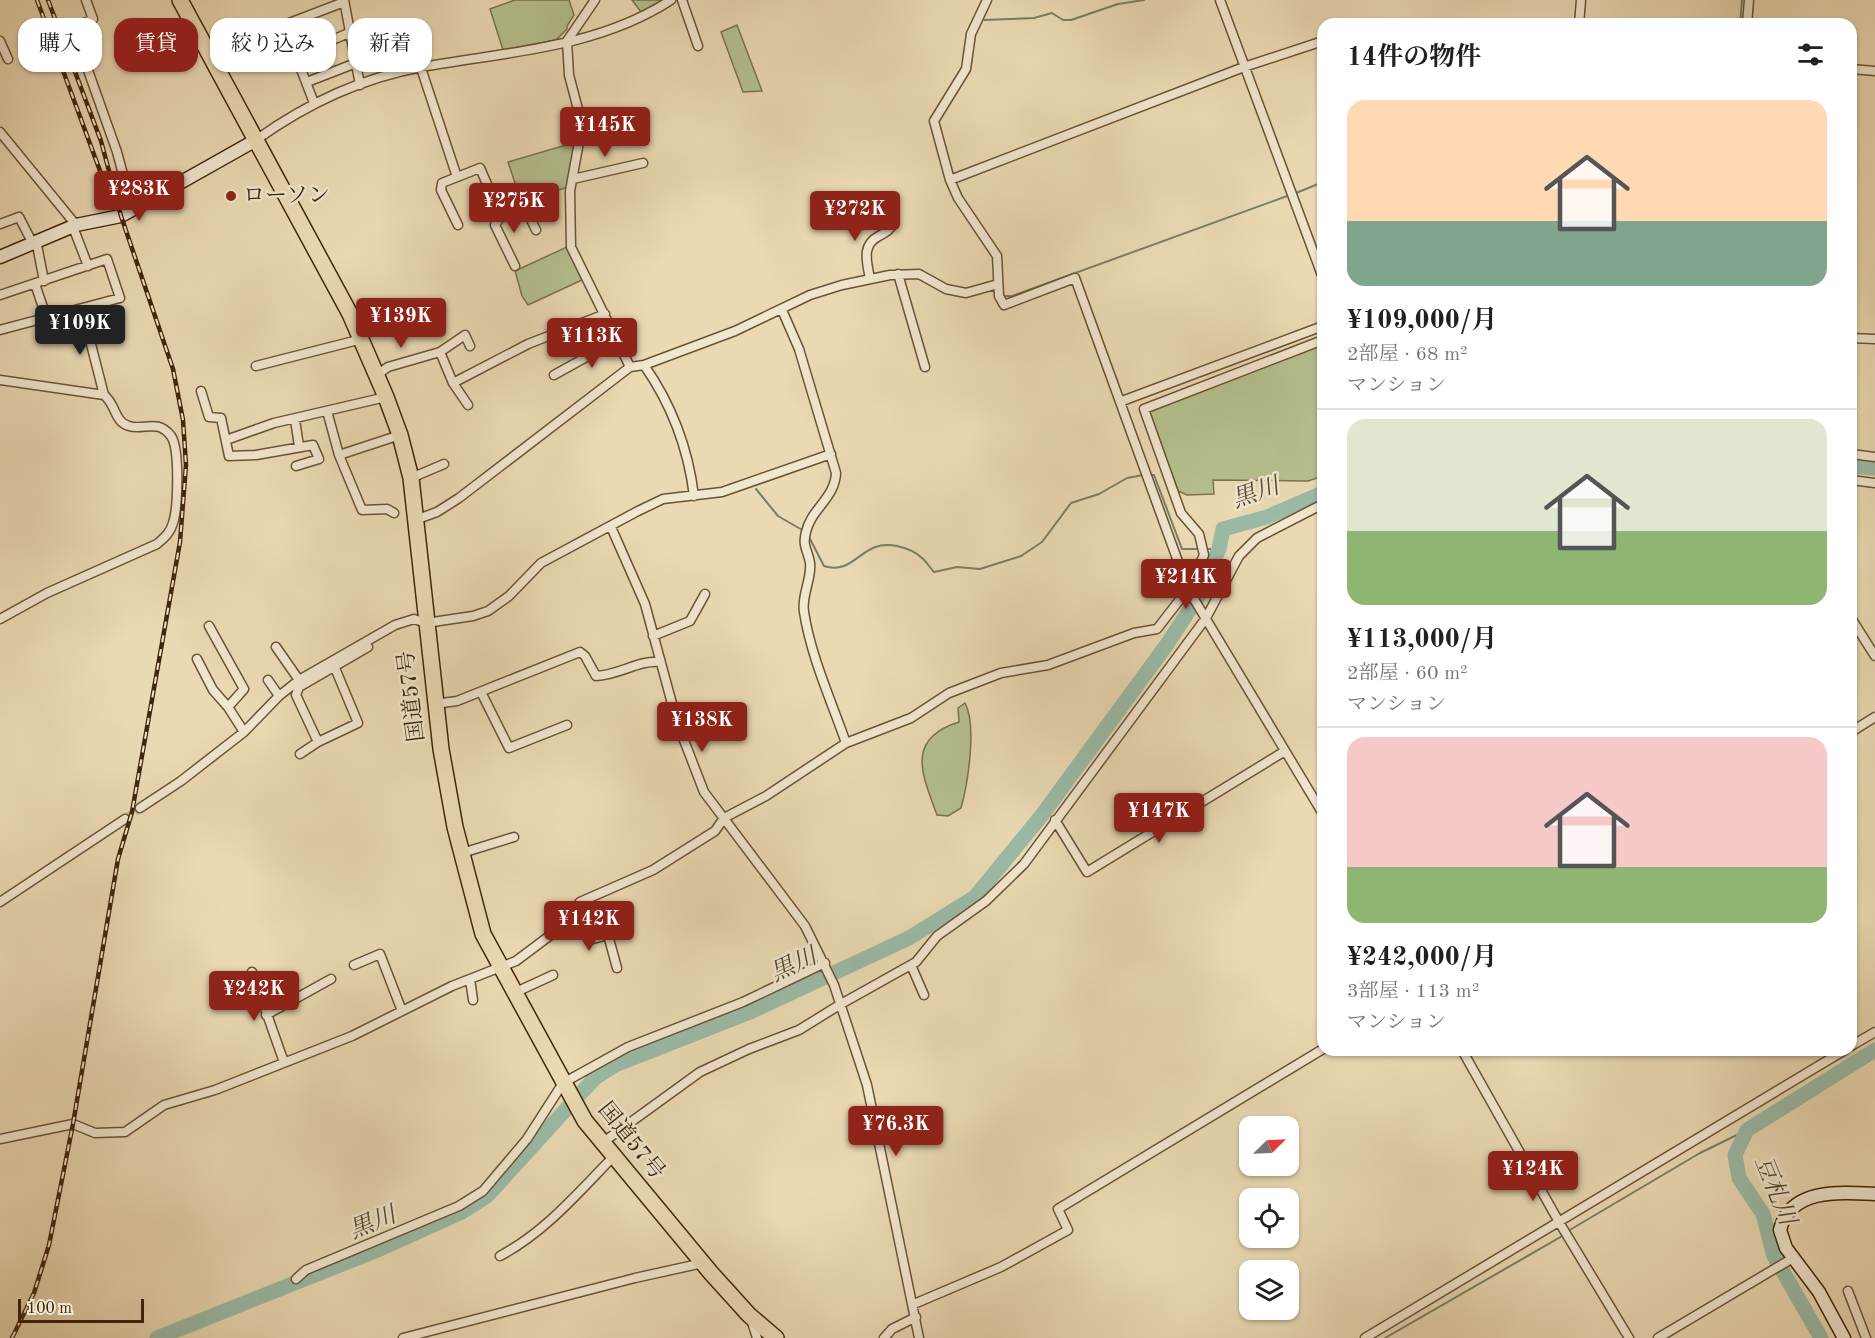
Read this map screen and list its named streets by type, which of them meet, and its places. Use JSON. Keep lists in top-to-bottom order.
{
  "streets": {
    "highway": ["国道57号"]
  },
  "water": ["黒川", "豆札川"],
  "places": ["ローソン"],
  "scale_bar": "100 m",
  "north": "top right",
  "page": {
    "chip": [
      "購入",
      "賃貸",
      "絞り込み",
      "新着"
    ],
    "heading": "14件の物件",
    "list": [
      {
        "name": "¥109,000/月",
        "note": "2部屋 · 68 m² · マンション"
      },
      {
        "name": "¥113,000/月",
        "note": "2部屋 · 60 m² · マンション"
      },
      {
        "name": "¥242,000/月",
        "note": "3部屋 · 113 m² · マンション"
      }
    ],
    "price": [
      "¥145K",
      "¥283K",
      "¥275K",
      "¥272K",
      "¥139K",
      "¥109K",
      "¥113K",
      "¥214K",
      "¥138K",
      "¥147K",
      "¥142K",
      "¥242K",
      "¥76.3K",
      "¥124K"
    ],
    "scale": "100 m"
  }
}
